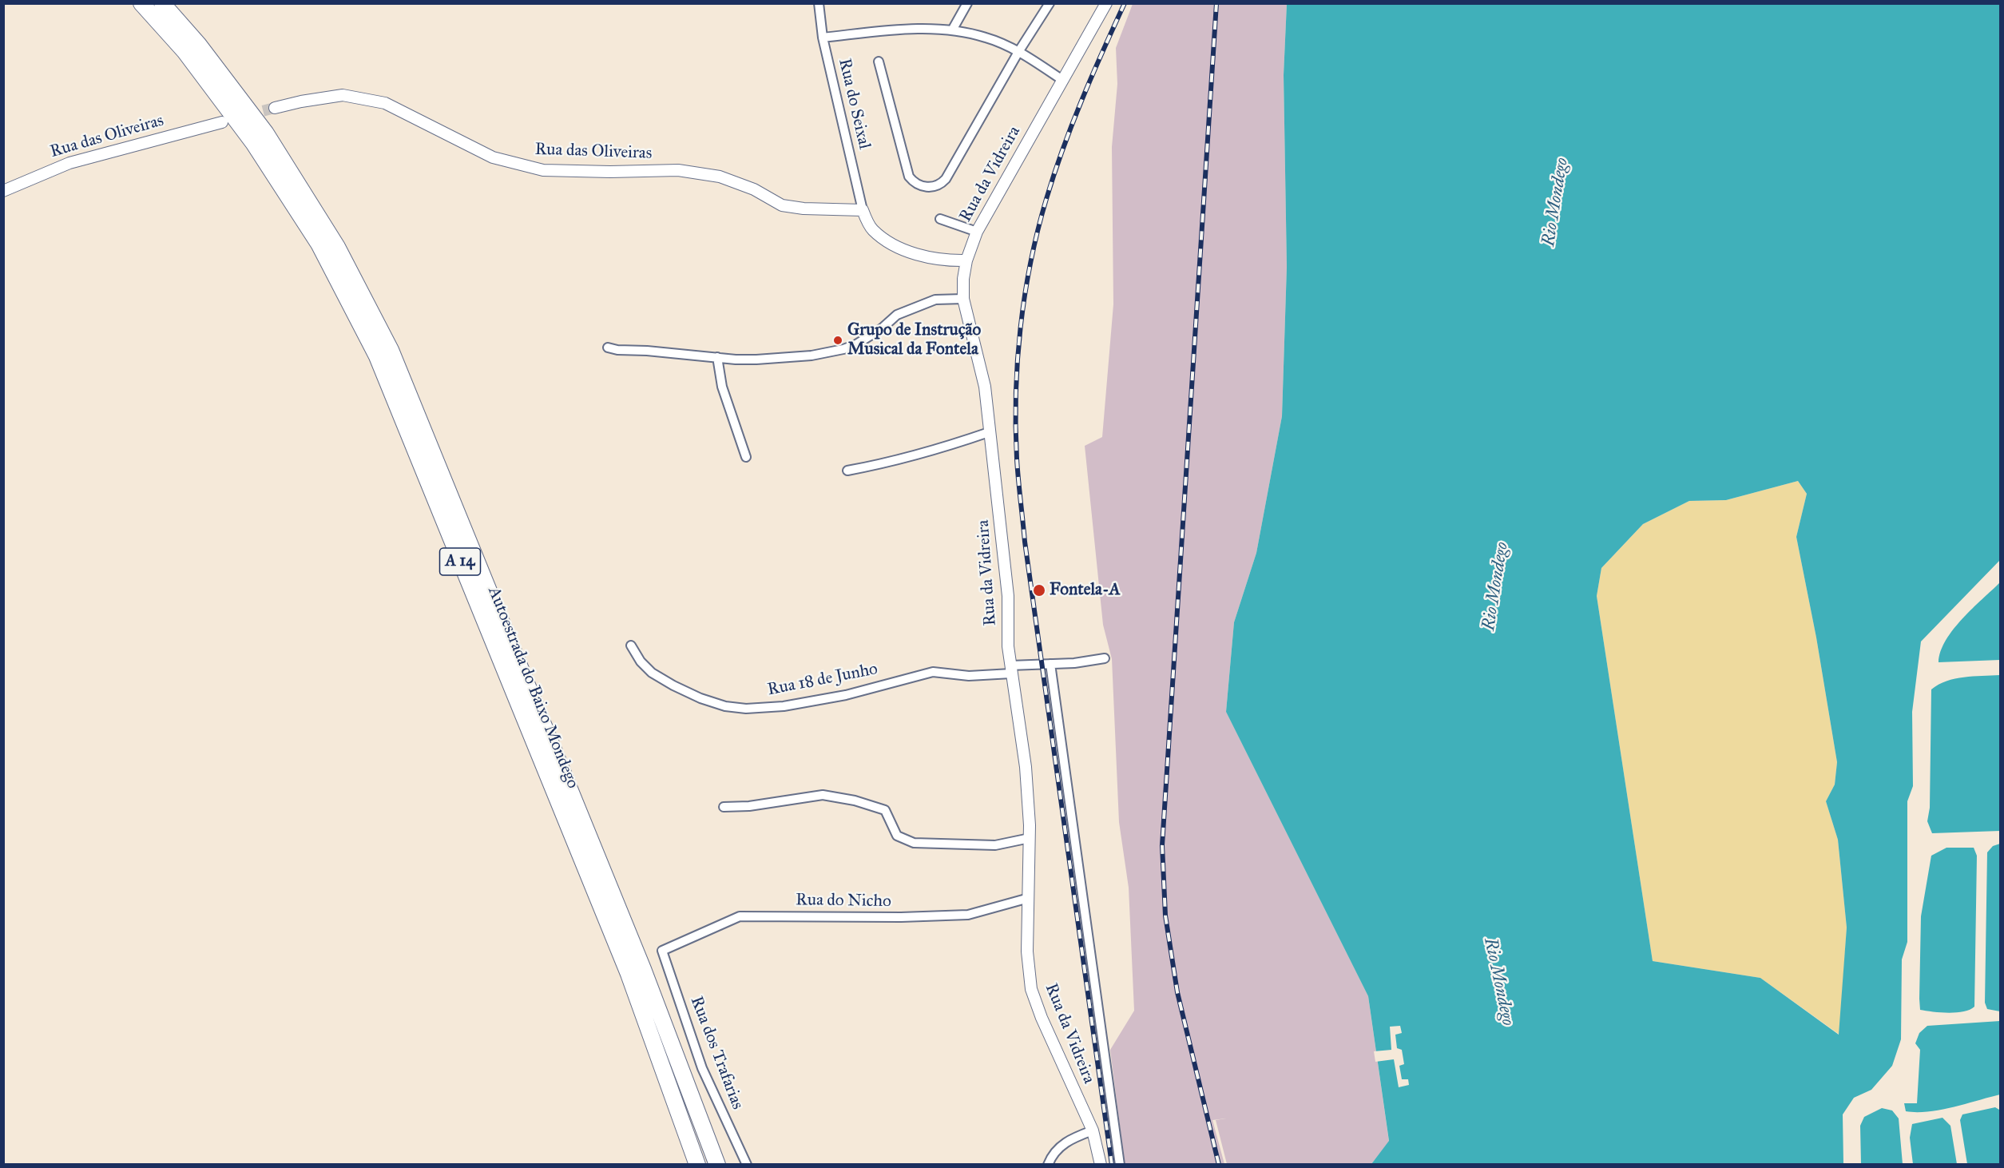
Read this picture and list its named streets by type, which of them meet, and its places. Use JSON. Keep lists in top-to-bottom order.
{
  "streets": {
    "highway": ["A 14", "Autoestrada do Baixo Mondego"],
    "street": [
      "Rua do Seixal",
      "Rua das Oliveiras",
      "Rua da Vidreira",
      "Rua 18 de Junho",
      "Rua do Nicho",
      "Rua dos Trafarias"
    ]
  },
  "crossings": [
    ["Rua do Seixal", "Rua das Oliveiras"],
    ["Rua da Vidreira", "Rua 18 de Junho"],
    ["Rua da Vidreira", "Rua do Nicho"],
    ["Rua do Nicho", "Rua dos Trafarias"]
  ],
  "water": ["Rio Mondego"],
  "places": ["Grupo de Instrução Musical da Fontela", "Fontela-A"]
}
